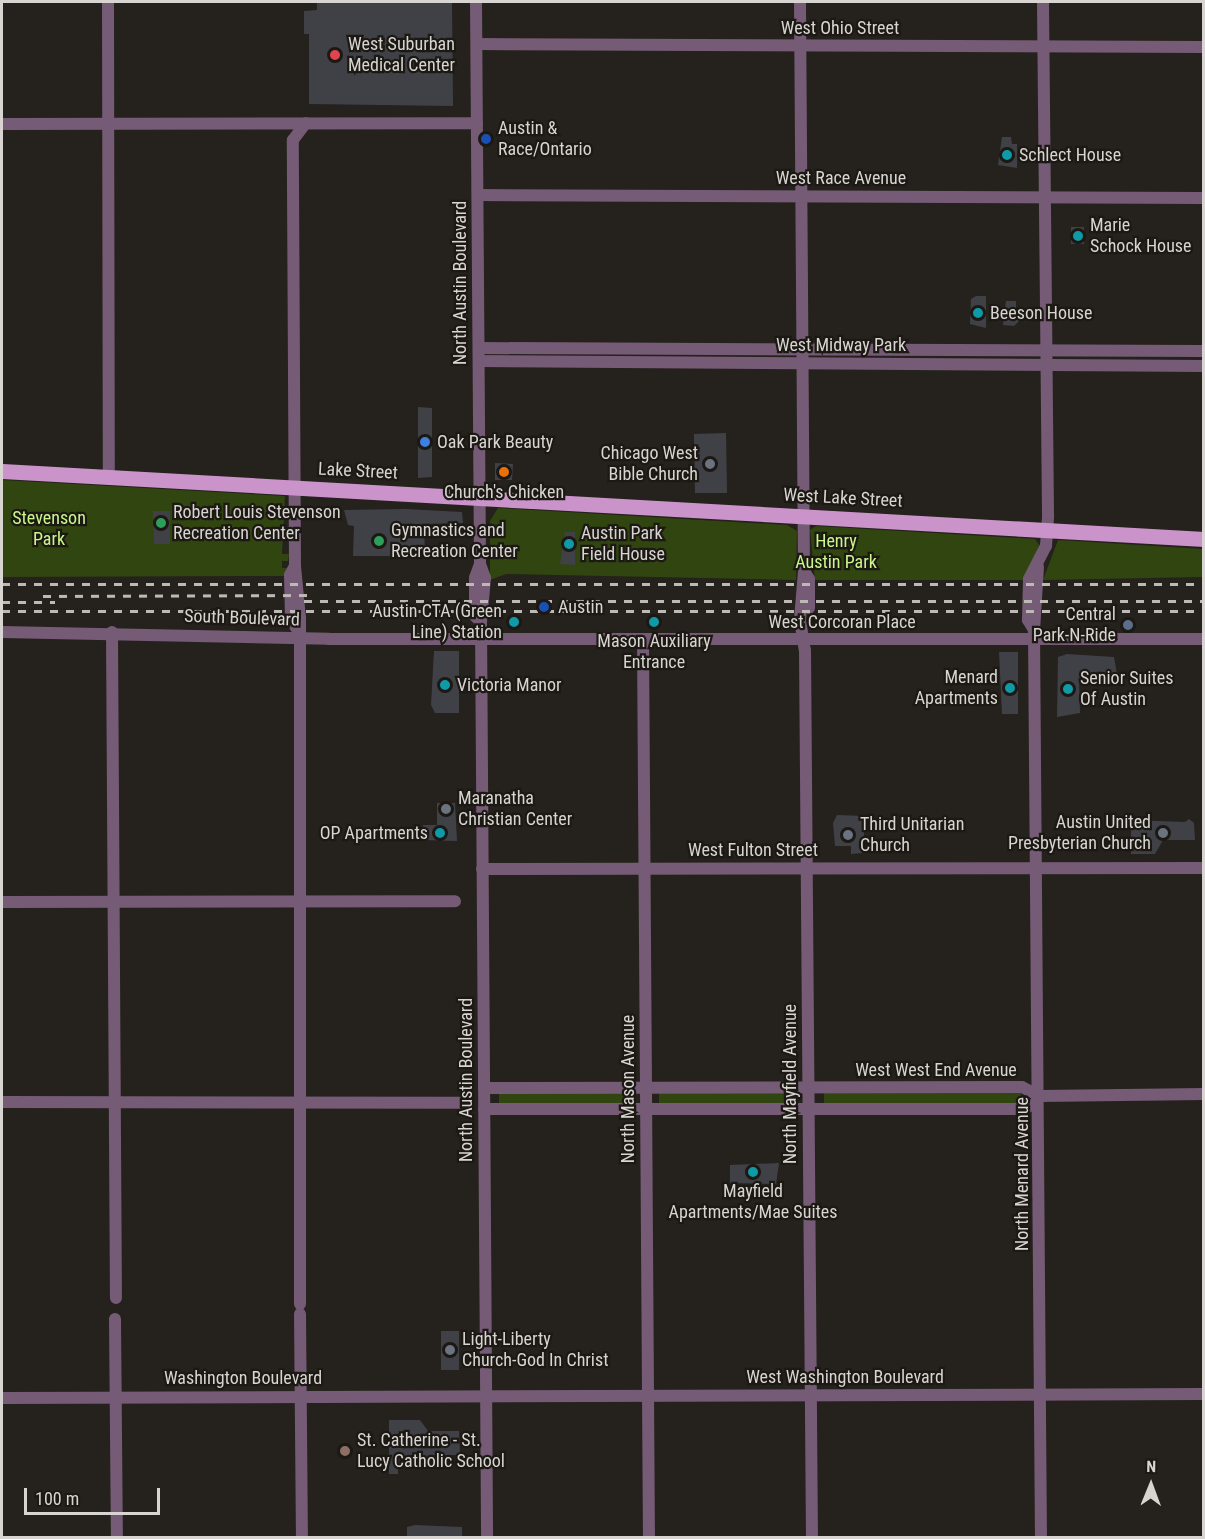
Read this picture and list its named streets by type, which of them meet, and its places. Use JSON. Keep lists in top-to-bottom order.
{
  "streets": {
    "main road": ["Lake Street", "West Lake Street"],
    "street": [
      "West Ohio Street",
      "West Race Avenue",
      "North Austin Boulevard",
      "West Midway Park",
      "South Boulevard",
      "West Corcoran Place",
      "West Fulton Street",
      "West West End Avenue",
      "North Mayfield Avenue",
      "North Mason Avenue",
      "North Menard Avenue",
      "West Washington Boulevard",
      "Washington Boulevard"
    ]
  },
  "crossings": [
    ["West Ohio Street", "North Austin Boulevard"],
    ["West Ohio Street", "North Mayfield Avenue"],
    ["West Ohio Street", "North Menard Avenue"],
    ["West Race Avenue", "North Austin Boulevard"],
    ["West Race Avenue", "North Mayfield Avenue"],
    ["West Race Avenue", "North Menard Avenue"],
    ["North Austin Boulevard", "West Midway Park"],
    ["North Austin Boulevard", "Lake Street"],
    ["North Austin Boulevard", "West Lake Street"],
    ["North Austin Boulevard", "South Boulevard"],
    ["North Austin Boulevard", "West Corcoran Place"],
    ["North Austin Boulevard", "West Fulton Street"],
    ["North Austin Boulevard", "West West End Avenue"],
    ["North Austin Boulevard", "West Washington Boulevard"],
    ["North Austin Boulevard", "Washington Boulevard"],
    ["West Midway Park", "North Mayfield Avenue"],
    ["West Midway Park", "North Menard Avenue"],
    ["Lake Street", "West Lake Street"],
    ["West Lake Street", "North Mayfield Avenue"],
    ["West Lake Street", "North Menard Avenue"],
    ["South Boulevard", "West Corcoran Place"],
    ["West Corcoran Place", "North Mayfield Avenue"],
    ["West Corcoran Place", "North Mason Avenue"],
    ["West Corcoran Place", "North Menard Avenue"],
    ["West Fulton Street", "North Mayfield Avenue"],
    ["West Fulton Street", "North Mason Avenue"],
    ["West Fulton Street", "North Menard Avenue"],
    ["West West End Avenue", "North Mayfield Avenue"],
    ["West West End Avenue", "North Mason Avenue"],
    ["West West End Avenue", "North Menard Avenue"],
    ["North Mayfield Avenue", "West Washington Boulevard"],
    ["North Mason Avenue", "West Washington Boulevard"],
    ["North Menard Avenue", "West Washington Boulevard"],
    ["West Washington Boulevard", "Washington Boulevard"]
  ],
  "parks": ["Stevenson Park", "Henry Austin Park"],
  "places": [
    "West Suburban Medical Center",
    "Austin & Race/Ontario",
    "Schlect House",
    "Marie Schock House",
    "Beeson House",
    "Oak Park Beauty",
    "Chicago West Bible Church",
    "Church's Chicken",
    "Robert Louis Stevenson Recreation Center",
    "Gymnastics and Recreation Center",
    "Austin Park Field House",
    "Austin",
    "Austin CTA (Green Line) Station",
    "Mason Auxiliary Entrance",
    "Central Park-N-Ride",
    "Victoria Manor",
    "Menard Apartments",
    "Senior Suites Of Austin",
    "Maranatha Christian Center",
    "OP Apartments",
    "Austin United Presbyterian Church",
    "Third Unitarian Church",
    "Mayfield Apartments/Mae Suites",
    "Light-Liberty Church-God In Christ",
    "St. Catherine - St. Lucy Catholic School"
  ],
  "scale_bar": "100 m",
  "north": "top"
}
